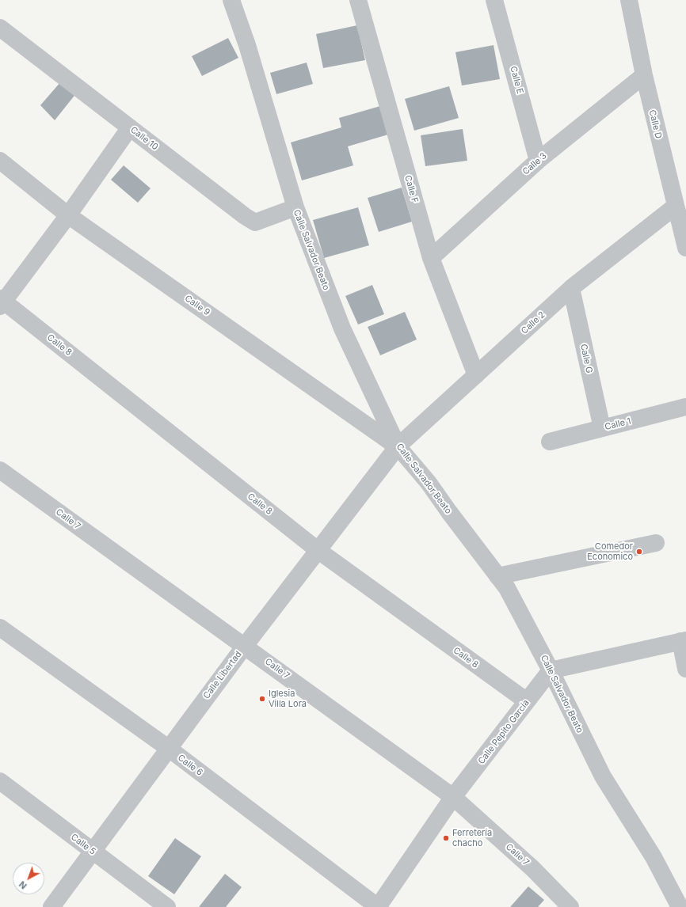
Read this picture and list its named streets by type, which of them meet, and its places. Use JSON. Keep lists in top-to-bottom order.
{
  "streets": {
    "street": [
      "Calle E",
      "Calle D",
      "Calle 10",
      "Calle 3",
      "Calle F",
      "Calle Salvador Beato",
      "Calle 9",
      "Calle 2",
      "Calle 8",
      "Calle G",
      "Calle 1",
      "Calle 7",
      "Calle Libertad",
      "Calle Pepito García",
      "Calle 6",
      "Calle 5"
    ]
  },
  "crossings": [
    ["Calle E", "Calle 3"],
    ["Calle D", "Calle 3"],
    ["Calle D", "Calle 2"],
    ["Calle 10", "Calle Salvador Beato"],
    ["Calle 3", "Calle F"],
    ["Calle F", "Calle 2"],
    ["Calle Salvador Beato", "Calle 9"],
    ["Calle Salvador Beato", "Calle 2"],
    ["Calle Salvador Beato", "Calle Libertad"],
    ["Calle Salvador Beato", "Calle Pepito García"],
    ["Calle 9", "Calle 2"],
    ["Calle 9", "Calle Libertad"],
    ["Calle 2", "Calle G"],
    ["Calle 2", "Calle Libertad"],
    ["Calle 8", "Calle Libertad"],
    ["Calle 8", "Calle Pepito García"],
    ["Calle G", "Calle 1"],
    ["Calle 7", "Calle Libertad"],
    ["Calle 7", "Calle Pepito García"],
    ["Calle Libertad", "Calle 6"],
    ["Calle Libertad", "Calle 5"],
    ["Calle Pepito García", "Calle 6"]
  ],
  "places": ["Comedor Economico", "Iglesia Villa Lora", "Ferretería chacho"],
  "north": "bottom left"
}
